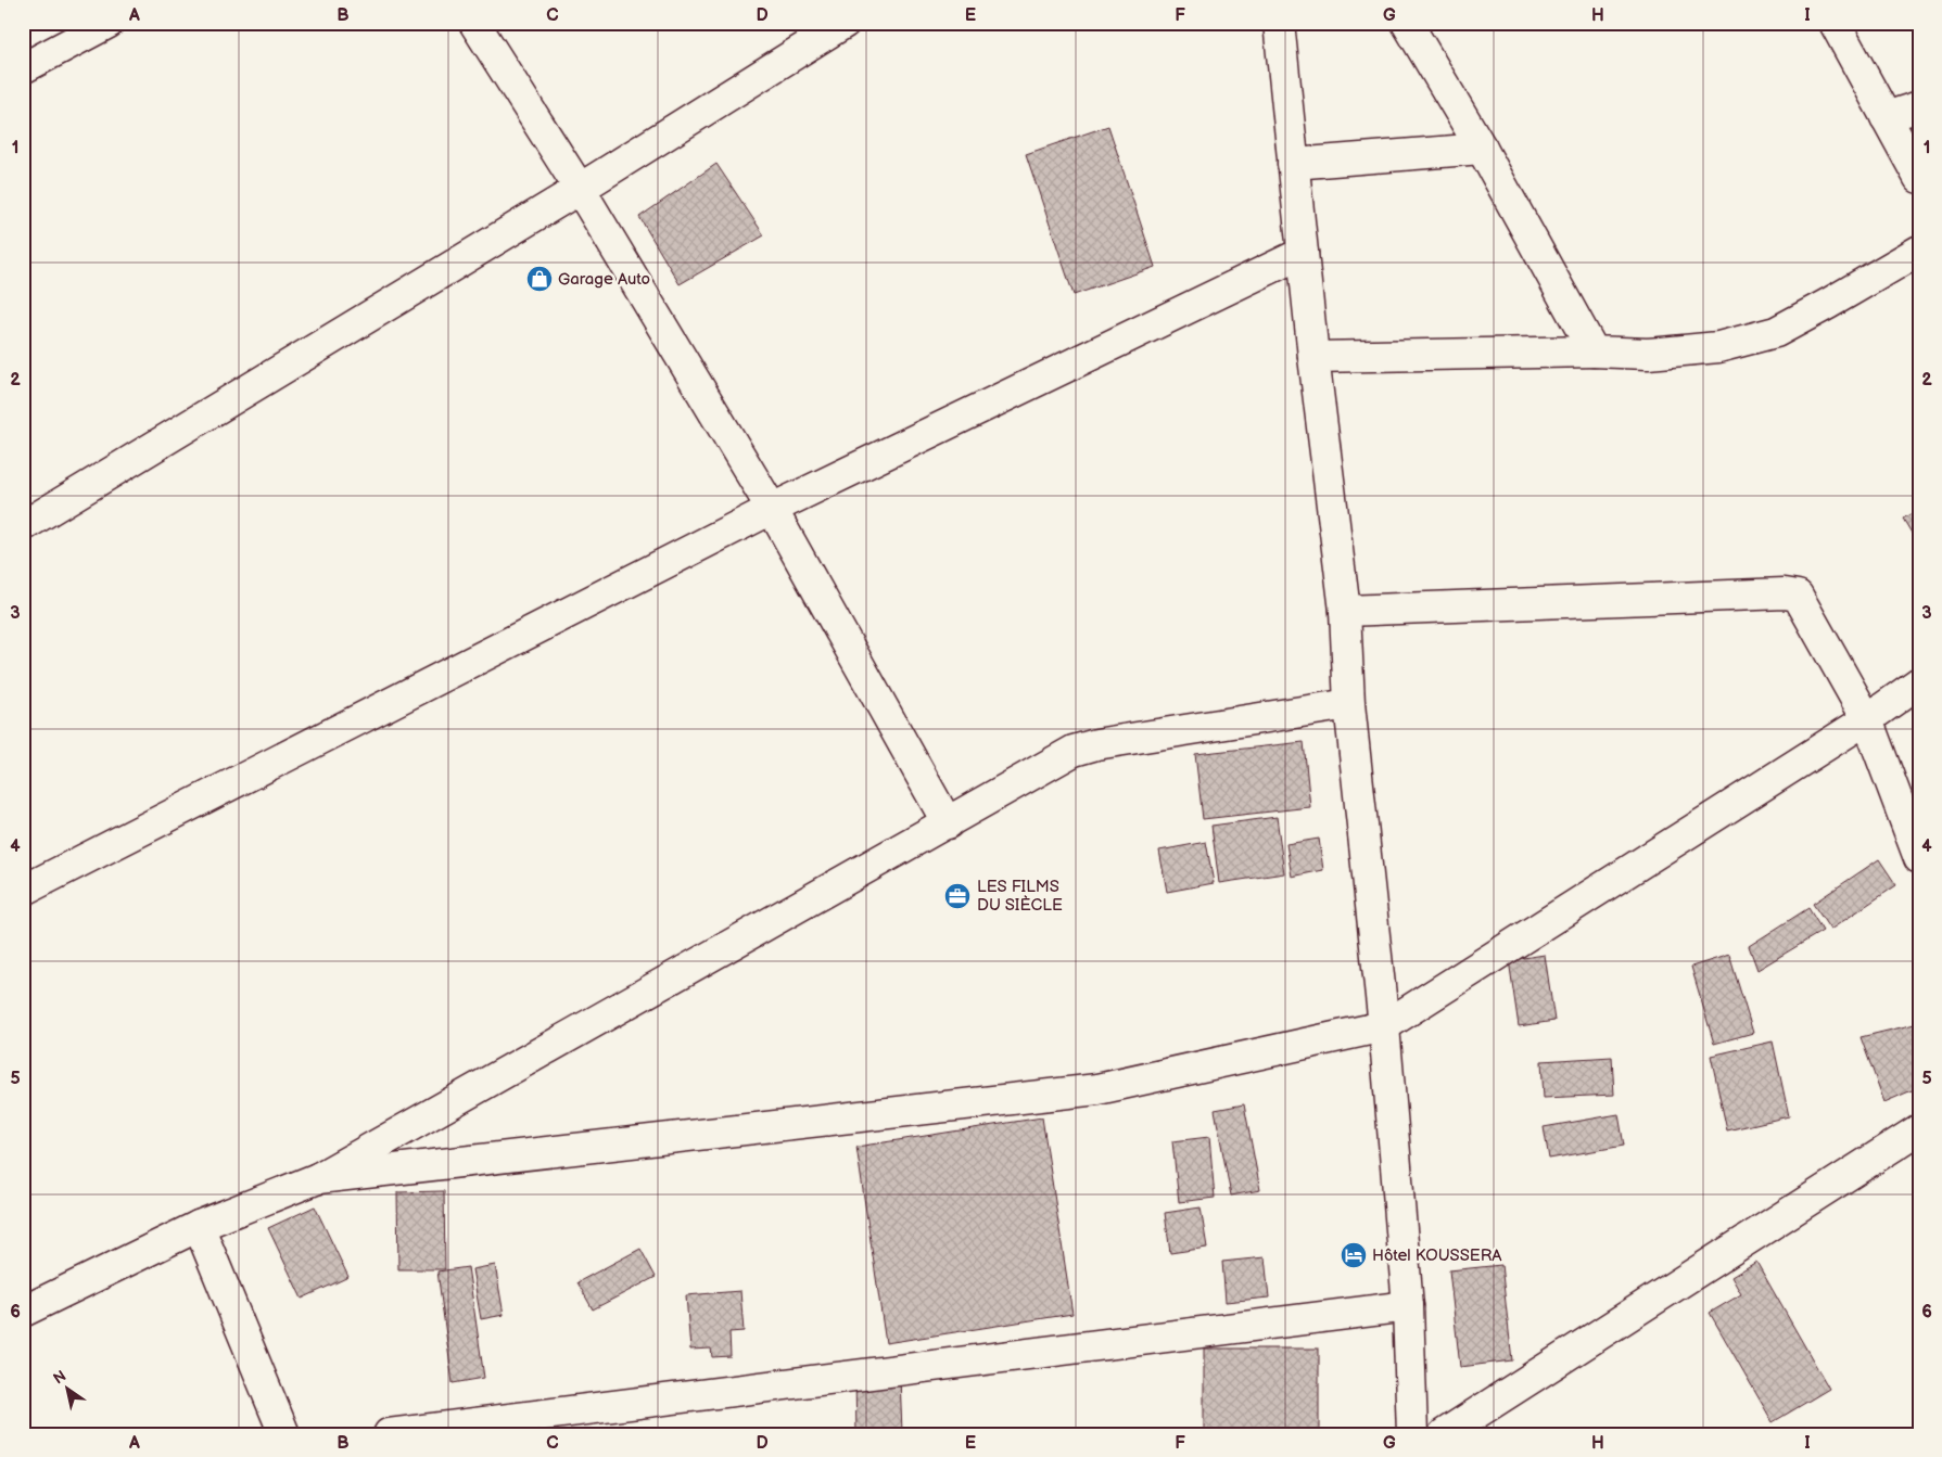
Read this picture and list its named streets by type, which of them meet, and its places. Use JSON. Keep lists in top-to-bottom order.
{
  "places": {
    "shop": ["Garage Auto"],
    "office": ["LES FILMS DU SIÈCLE"],
    "hotel": ["Hôtel KOUSSERA"]
  },
  "north": "top left",
  "grid": {
    "columns": [
      "A",
      "B",
      "C",
      "D",
      "E",
      "F",
      "G",
      "H",
      "I"
    ],
    "rows": [
      "1",
      "2",
      "3",
      "4",
      "5",
      "6"
    ]
  }
}
